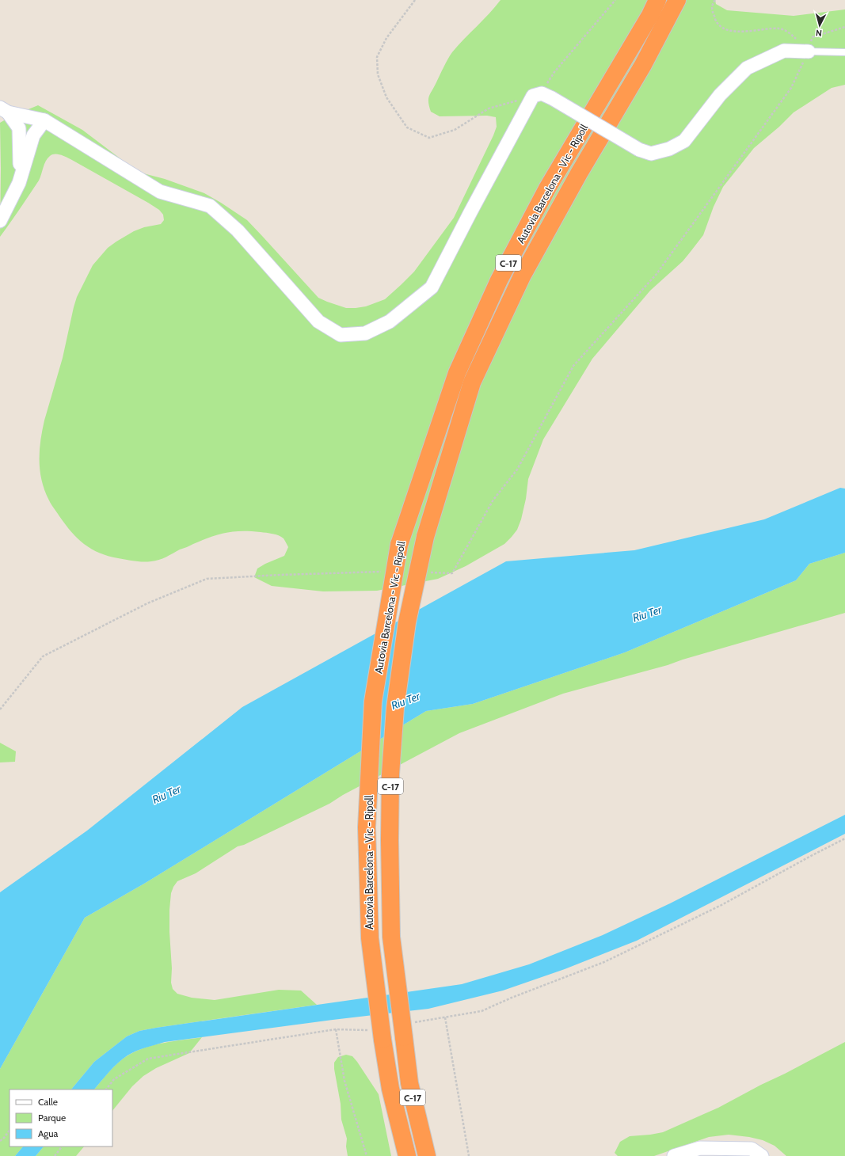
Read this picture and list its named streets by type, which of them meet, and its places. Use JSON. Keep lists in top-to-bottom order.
{
  "streets": {
    "highway": ["Autovia Barcelona - Vic - Ripoll", "C-17"]
  },
  "water": ["Riu Ter"],
  "legend": ["Calle", "Parque", "Agua"],
  "north": "bottom"
}
